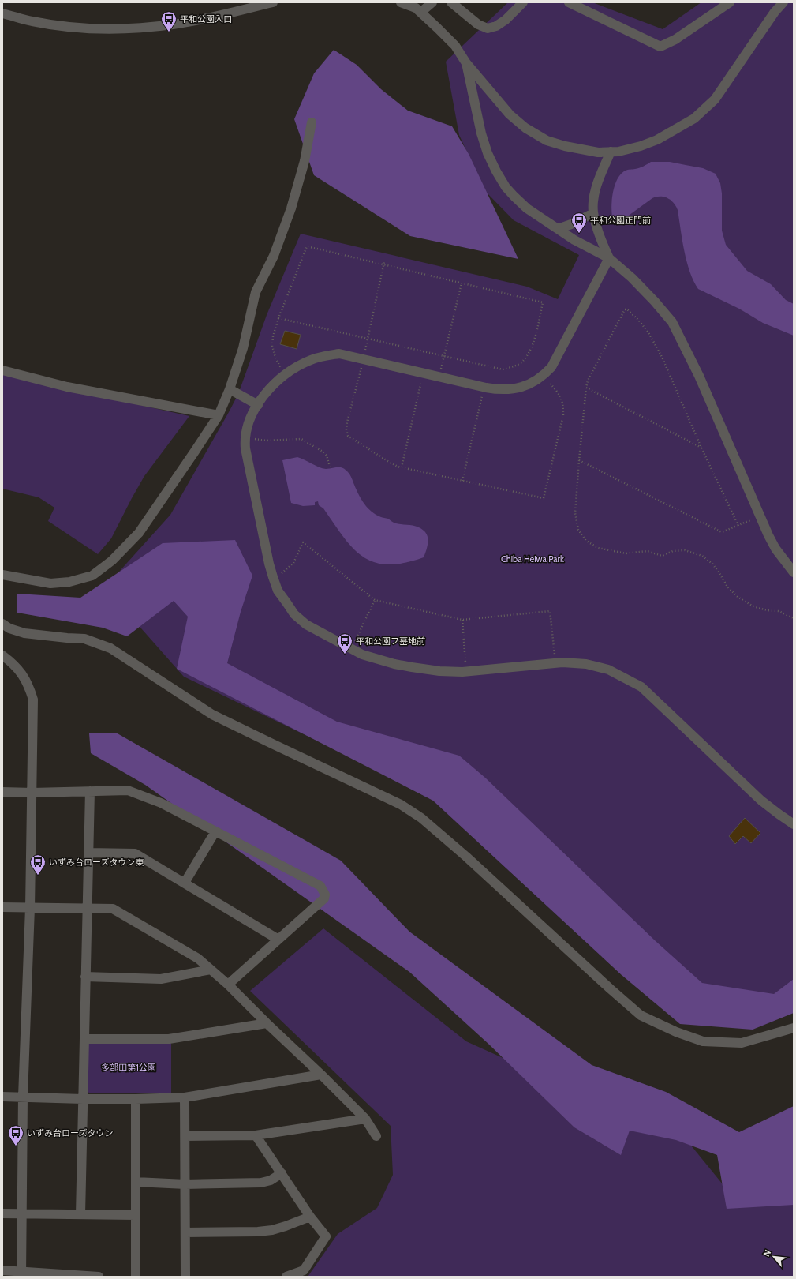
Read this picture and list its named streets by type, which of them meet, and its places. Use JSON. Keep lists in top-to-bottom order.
{
  "parks": ["Chiba Heiwa Park", "多部田第1公園"],
  "places": {
    "bus stop": [
      "平和公園入口",
      "平和公園正門前",
      "平和公園フ墓地前",
      "いずみ台ローズタウン東",
      "いずみ台ローズタウン"
    ]
  },
  "north": "top left"
}
